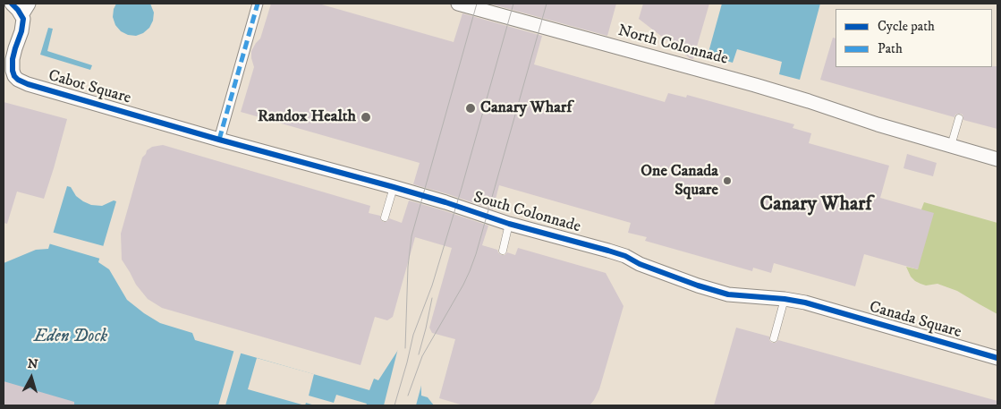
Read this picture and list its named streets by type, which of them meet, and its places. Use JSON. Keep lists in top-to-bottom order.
{
  "streets": {
    "street": [
      "North Colonnade",
      "Cabot Square",
      "South Colonnade",
      "Canada Square"
    ]
  },
  "crossings": [
    ["Cabot Square", "South Colonnade"],
    ["South Colonnade", "Canada Square"]
  ],
  "districts": ["Canary Wharf"],
  "water": ["Eden Dock"],
  "places": ["Canary Wharf", "Randox Health", "One Canada Square"],
  "legend": ["Cycle path", "Path"],
  "north": "top"
}
